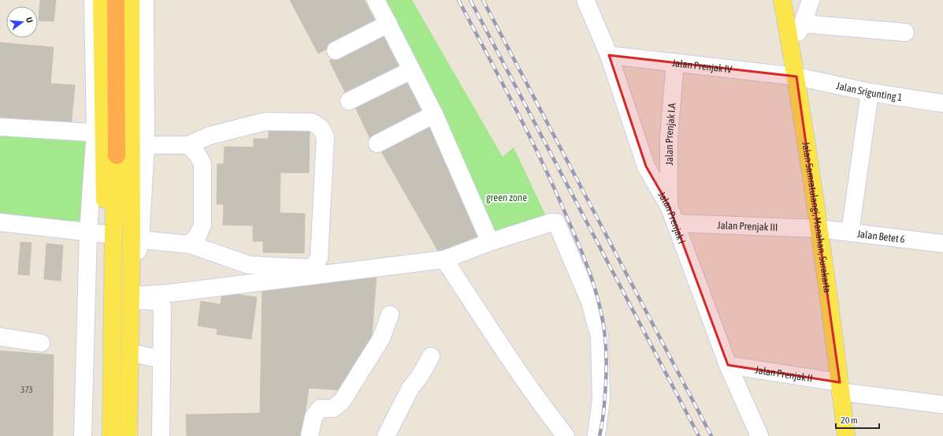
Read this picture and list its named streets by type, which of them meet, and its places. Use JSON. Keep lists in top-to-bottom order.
{
  "streets": {
    "main road": ["Jalan Samratulangi, Manahan, Surakarta"],
    "street": [
      "Jalan Prenjak IV",
      "Jalan Srigunting 1",
      "Jalan Prenjak I.A",
      "Jalan Prenjak I",
      "Jalan Prenjak III",
      "Jalan Betet 6",
      "Jalan Prenjak II"
    ]
  },
  "crossings": [
    ["Jalan Prenjak IV", "Jalan Srigunting 1"],
    ["Jalan Prenjak IV", "Jalan Prenjak I.A"],
    ["Jalan Prenjak IV", "Jalan Samratulangi, Manahan, Surakarta"],
    ["Jalan Prenjak IV", "Jalan Prenjak I"],
    ["Jalan Srigunting 1", "Jalan Samratulangi, Manahan, Surakarta"],
    ["Jalan Prenjak I.A", "Jalan Prenjak I"],
    ["Jalan Samratulangi, Manahan, Surakarta", "Jalan Prenjak III"],
    ["Jalan Samratulangi, Manahan, Surakarta", "Jalan Betet 6"],
    ["Jalan Samratulangi, Manahan, Surakarta", "Jalan Prenjak II"],
    ["Jalan Prenjak I", "Jalan Prenjak III"],
    ["Jalan Prenjak I", "Jalan Prenjak II"],
    ["Jalan Prenjak III", "Jalan Betet 6"]
  ],
  "parks": ["green zone"],
  "house_numbers": ["373"],
  "scale_bar": "20 m",
  "north": "right"
}
